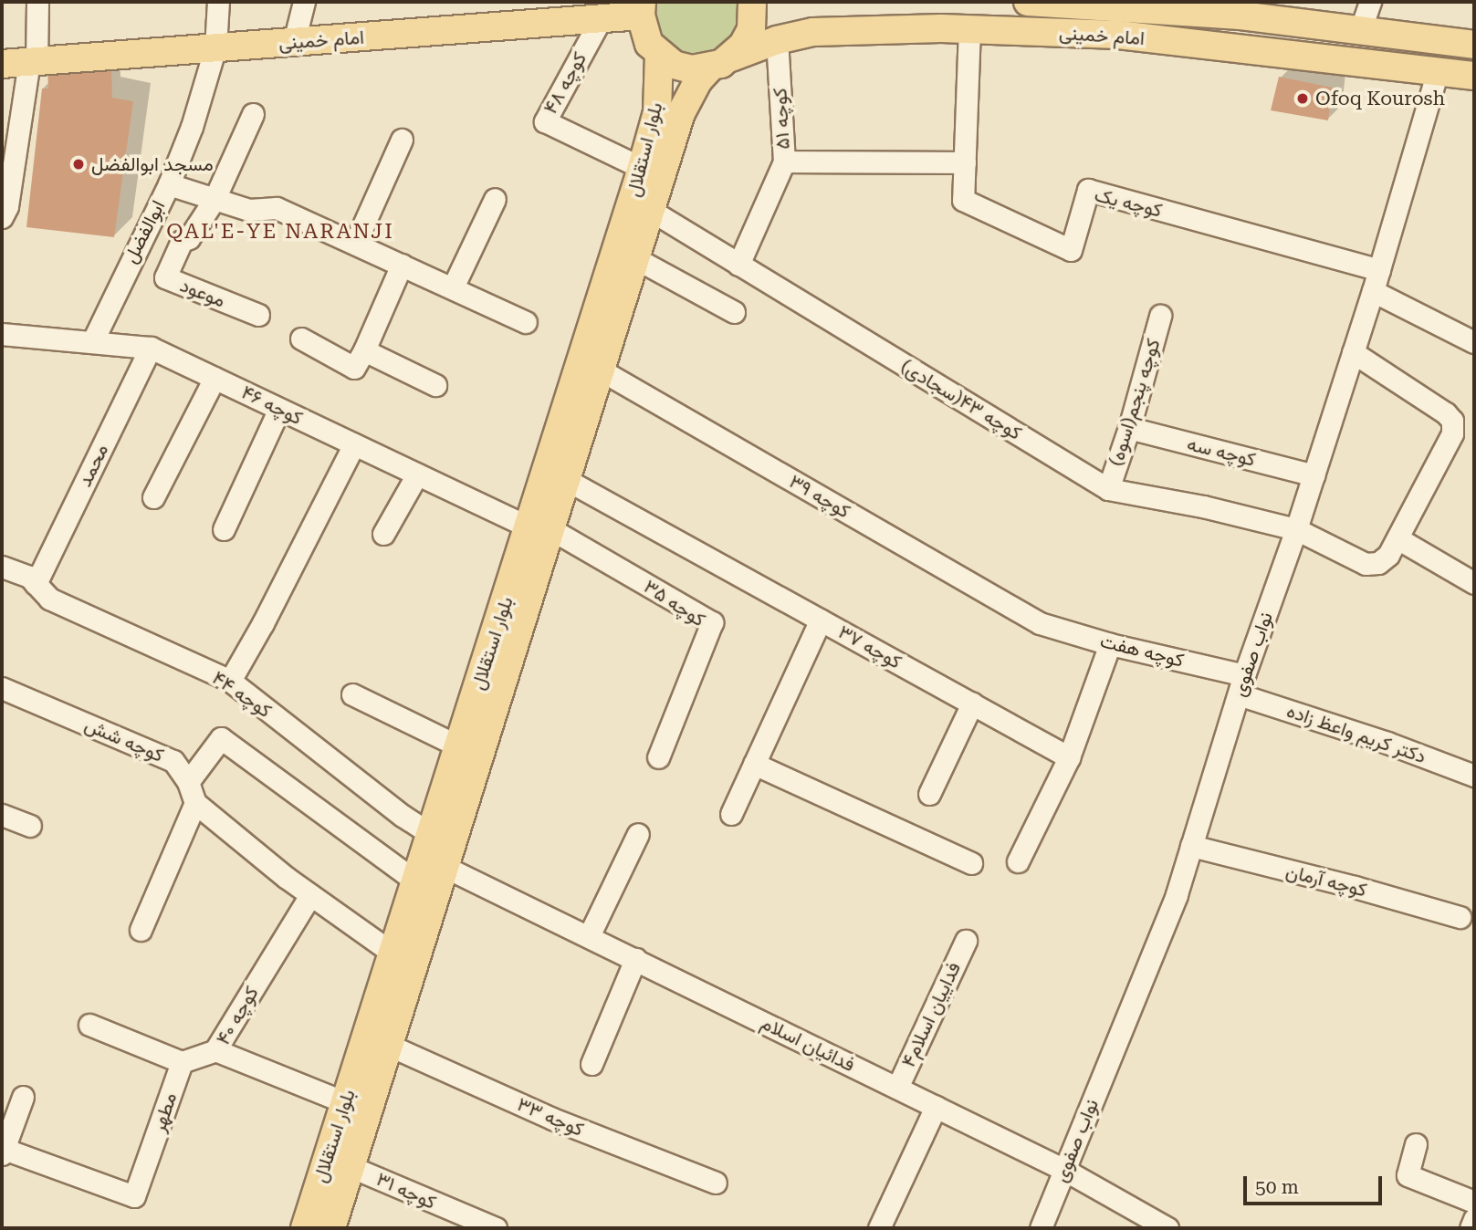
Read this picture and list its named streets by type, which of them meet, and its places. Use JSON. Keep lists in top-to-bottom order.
{
  "streets": {
    "main road": ["امام خمینی", "بلوار استقلال"],
    "street": [
      "کوچه ۴۸",
      "کوچه ۵۱",
      "کوچه یک",
      "ابوالفضل",
      "موعود",
      "کوچه ۴۳(سجادی)",
      "کوچه پنجم(اسوه)",
      "کوچه ۴۶",
      "کوچه سه",
      "محمد",
      "کوچه ۳۹",
      "کوچه ۳۵",
      "کوچه ۳۷",
      "کوچه هفت",
      "نواب صفوی",
      "کوچه ۴۴",
      "دکتر کریم واعظ زاده",
      "کوچه شش",
      "کوچه آرمان",
      "فداییان اسلام۴",
      "کوچه ۴۰",
      "فدائیان اسلام",
      "مطهر",
      "کوچه ۳۳",
      "کوچه ۳۱"
    ]
  },
  "crossings": [
    ["امام خمینی", "کوچه ۴۸"],
    ["امام خمینی", "کوچه ۵۱"],
    ["امام خمینی", "بلوار استقلال"],
    ["امام خمینی", "ابوالفضل"],
    ["امام خمینی", "نواب صفوی"],
    ["کوچه ۴۸", "بلوار استقلال"],
    ["کوچه ۵۱", "کوچه ۴۳(سجادی)"],
    ["بلوار استقلال", "کوچه ۴۳(سجادی)"],
    ["بلوار استقلال", "کوچه ۴۶"],
    ["بلوار استقلال", "کوچه ۳۹"],
    ["بلوار استقلال", "کوچه ۳۵"],
    ["بلوار استقلال", "کوچه ۳۷"],
    ["بلوار استقلال", "کوچه ۴۴"],
    ["بلوار استقلال", "کوچه ۴۰"],
    ["بلوار استقلال", "فدائیان اسلام"],
    ["بلوار استقلال", "کوچه ۳۳"],
    ["بلوار استقلال", "کوچه ۳۱"],
    ["کوچه یک", "نواب صفوی"],
    ["ابوالفضل", "کوچه ۴۶"],
    ["کوچه ۴۳(سجادی)", "کوچه پنجم(اسوه)"],
    ["کوچه ۴۳(سجادی)", "نواب صفوی"],
    ["کوچه پنجم(اسوه)", "کوچه سه"],
    ["کوچه ۴۶", "محمد"],
    ["کوچه ۴۶", "کوچه ۳۵"],
    ["کوچه سه", "نواب صفوی"],
    ["محمد", "کوچه ۴۴"],
    ["کوچه ۳۹", "کوچه هفت"],
    ["کوچه هفت", "نواب صفوی"],
    ["کوچه هفت", "دکتر کریم واعظ زاده"],
    ["نواب صفوی", "دکتر کریم واعظ زاده"],
    ["نواب صفوی", "کوچه آرمان"],
    ["نواب صفوی", "فدائیان اسلام"],
    ["کوچه ۴۴", "فدائیان اسلام"],
    ["فداییان اسلام۴", "فدائیان اسلام"]
  ],
  "districts": ["QAL'E-YE NARANJI"],
  "places": ["Ofoq Kourosh", "مسجد ابوالفضل"],
  "scale_bar": "50 m"
}
